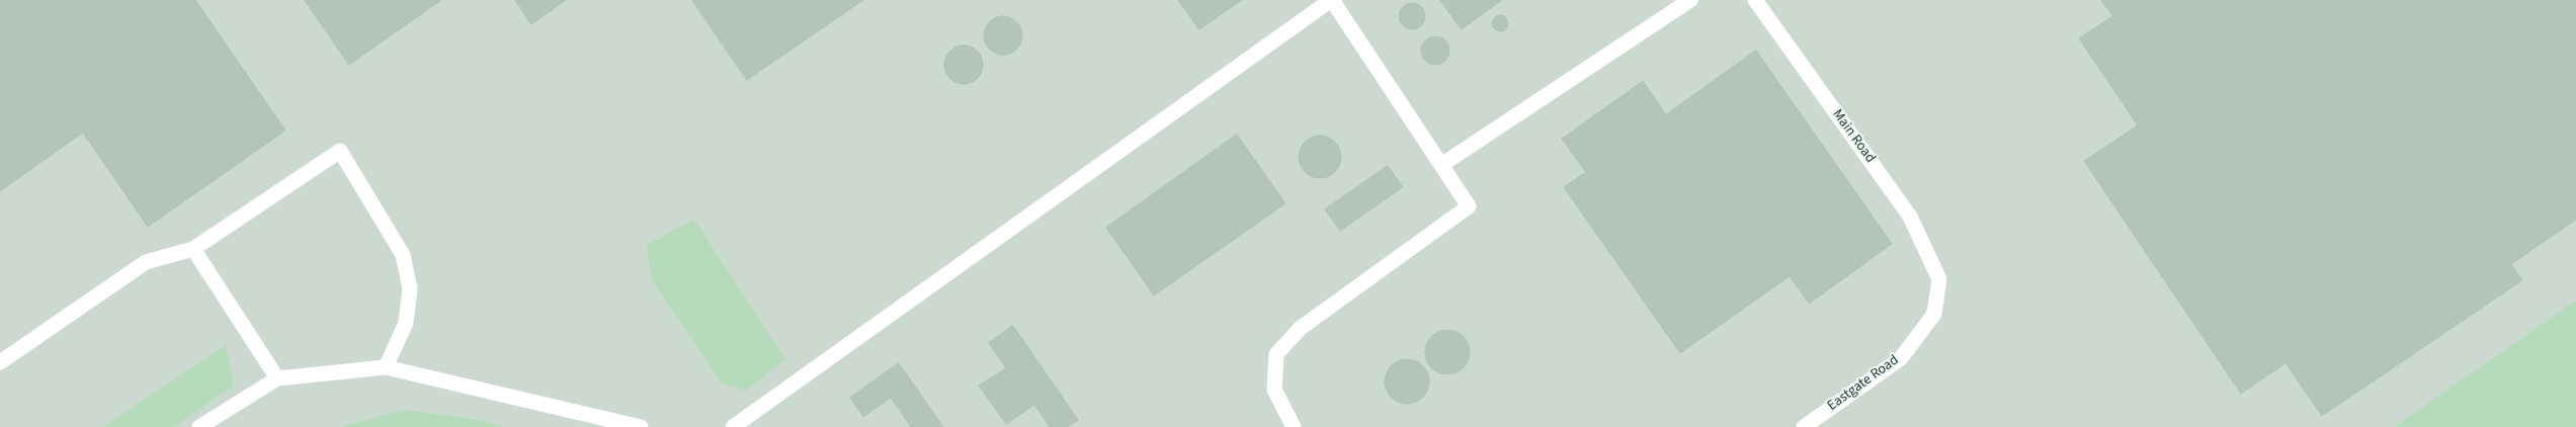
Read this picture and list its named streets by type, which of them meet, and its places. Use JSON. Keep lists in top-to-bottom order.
{
  "streets": {
    "lane": ["Main Road", "Eastgate Road"]
  },
  "crossings": [
    ["Main Road", "Eastgate Road"]
  ]
}
